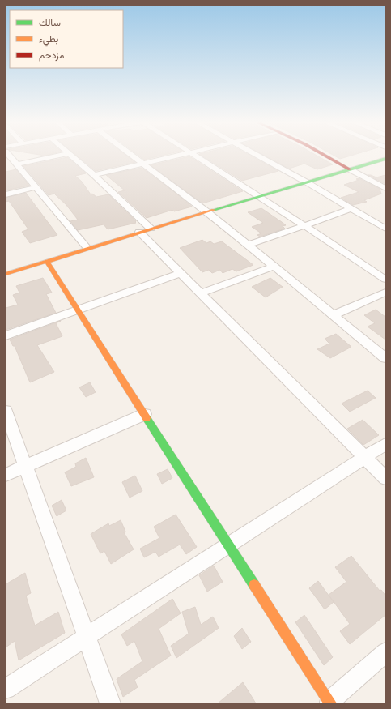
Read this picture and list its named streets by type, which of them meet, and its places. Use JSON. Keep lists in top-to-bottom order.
{
  "legend": ["سالك", "بطيء", "مزدحم"]
}
